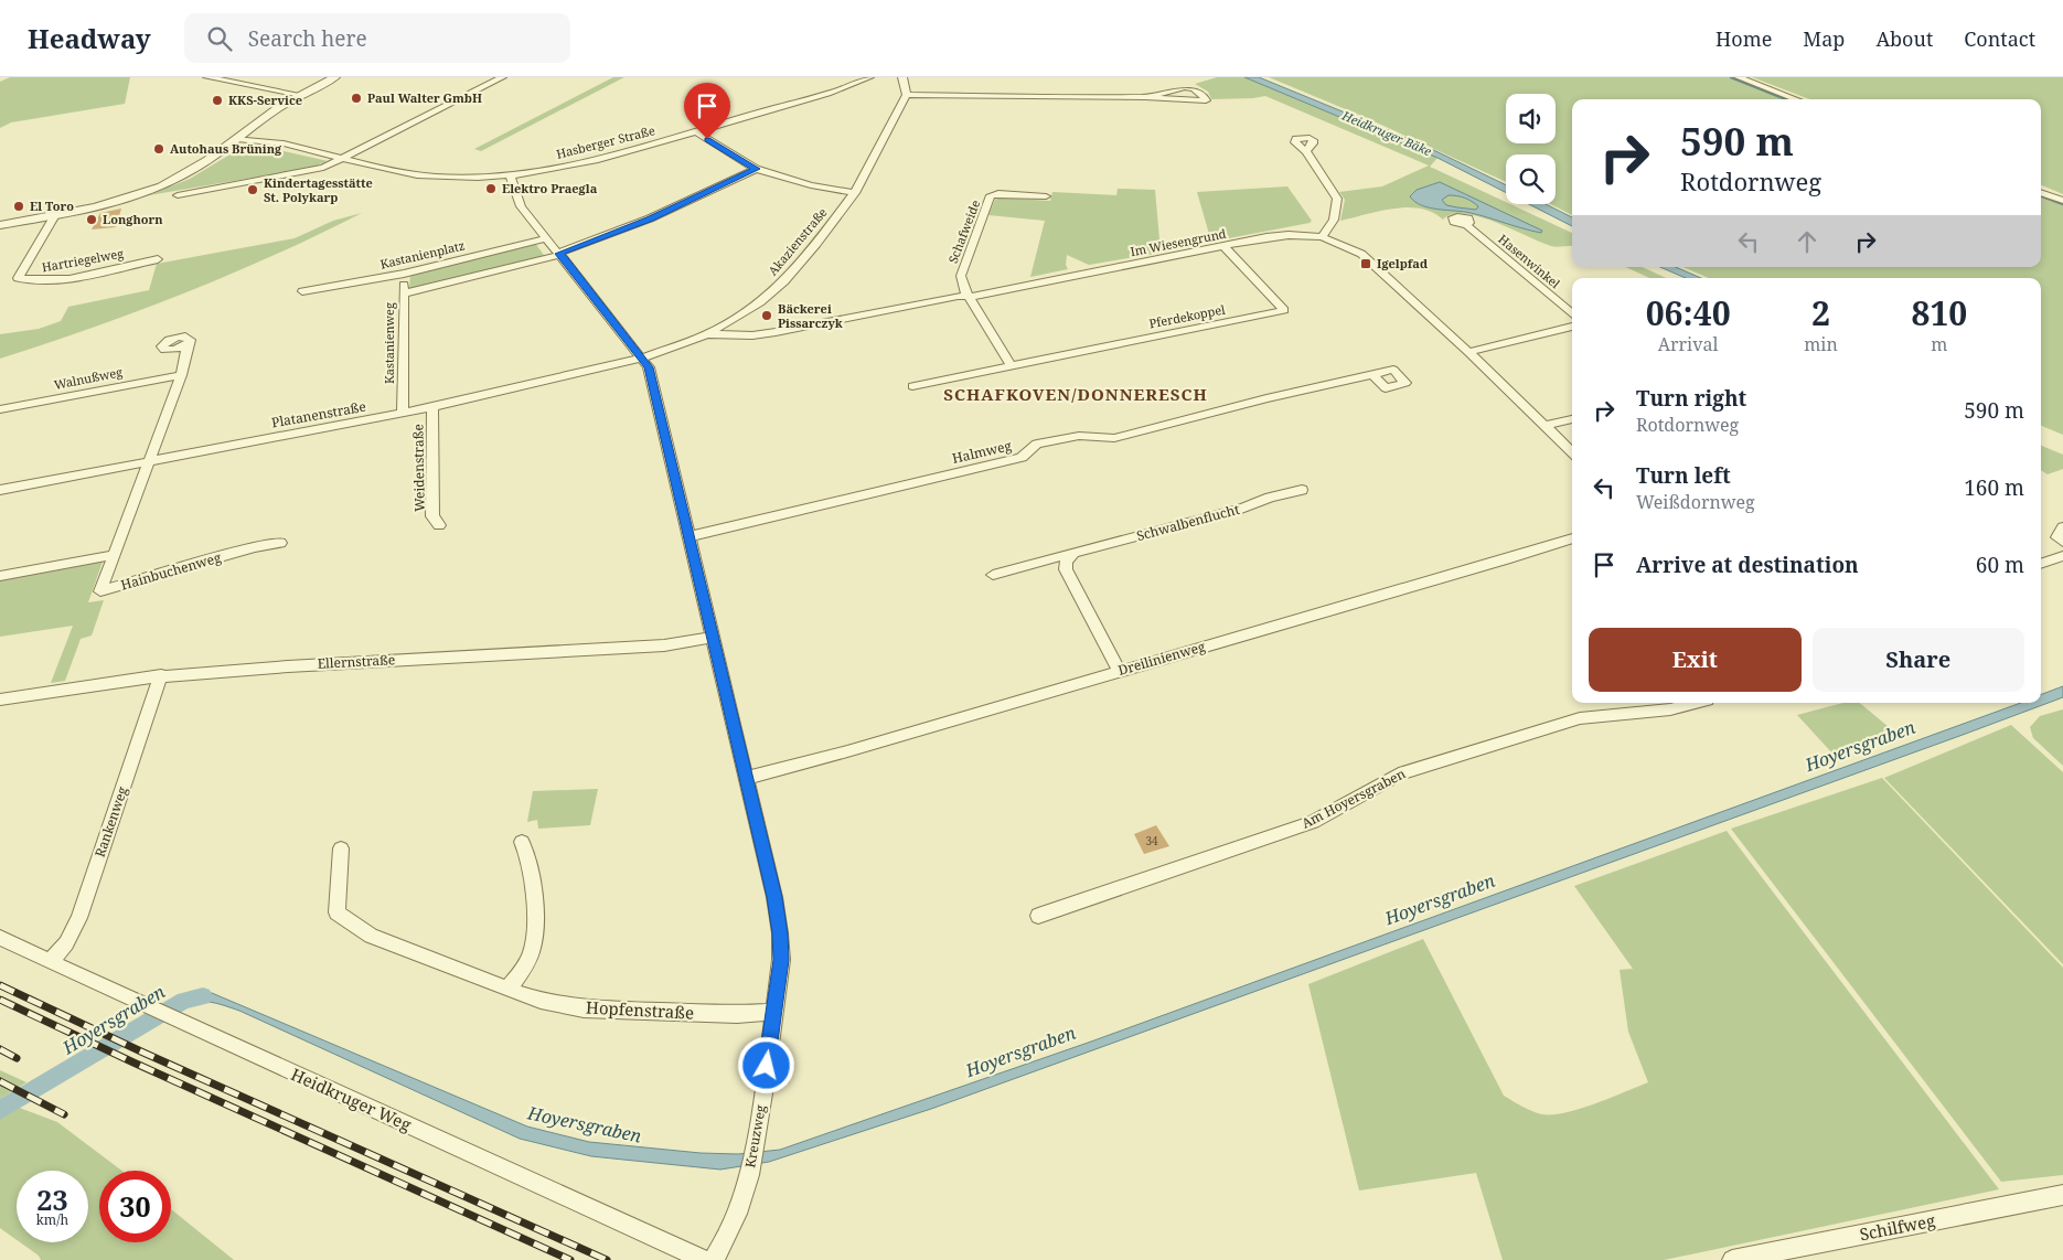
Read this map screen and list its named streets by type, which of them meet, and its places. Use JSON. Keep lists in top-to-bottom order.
{
  "streets": {
    "street": [
      "Hasberger Straße",
      "Schafweide",
      "Akazienstraße",
      "Im Wiesengrund",
      "Kastanienplatz",
      "Hartriegelweg",
      "Hasenwinkel",
      "Pferdekoppel",
      "Kastanienweg",
      "Walnußweg",
      "Platanenstraße",
      "Halmweg",
      "Weidenstraße",
      "Schwalbenflucht",
      "Hainbuchenweg",
      "Dreilinienweg",
      "Ellernstraße",
      "Am Hoyersgraben",
      "Rankenweg",
      "Hopfenstraße",
      "Heidkruger Weg",
      "Kreuzweg",
      "Schilfweg"
    ]
  },
  "crossings": [
    ["Hasberger Straße", "Kreuzweg"],
    ["Schafweide", "Im Wiesengrund"],
    ["Akazienstraße", "Im Wiesengrund"],
    ["Akazienstraße", "Platanenstraße"],
    ["Akazienstraße", "Kreuzweg"],
    ["Im Wiesengrund", "Pferdekoppel"],
    ["Kastanienplatz", "Kastanienweg"],
    ["Kastanienplatz", "Kreuzweg"],
    ["Kastanienweg", "Platanenstraße"],
    ["Walnußweg", "Hainbuchenweg"],
    ["Platanenstraße", "Weidenstraße"],
    ["Platanenstraße", "Hainbuchenweg"],
    ["Platanenstraße", "Kreuzweg"],
    ["Halmweg", "Kreuzweg"],
    ["Dreilinienweg", "Kreuzweg"],
    ["Ellernstraße", "Rankenweg"],
    ["Ellernstraße", "Kreuzweg"],
    ["Rankenweg", "Heidkruger Weg"],
    ["Hopfenstraße", "Kreuzweg"]
  ],
  "districts": ["SCHAFKOVEN/DONNERESCH"],
  "water": ["Heidkruger Bäke", "Hoyersgraben"],
  "places": {
    "other": [
      "Paul Walter GmbH",
      "KKS-Service",
      "Autohaus Brüning",
      "Elektro Praegla",
      "Kindertagesstätte St. Polykarp",
      "El Toro",
      "Longhorn",
      "Bäckerei Pissarczyk"
    ],
    "transit": ["Igelpfad"]
  },
  "house_numbers": ["34"],
  "page": {
    "header": "Headway",
    "search": "Search here",
    "nav": [
      "Home",
      "Map",
      "About",
      "Contact"
    ],
    "turn": ["590 m", "Rotdornweg"],
    "eta": [
      "06:40",
      "Arrival",
      "2",
      "min",
      "810",
      "m"
    ],
    "list": [
      {
        "name": "Turn right",
        "note": "Rotdornweg",
        "value": "590 m"
      },
      {
        "name": "Turn left",
        "note": "Weißdornweg",
        "value": "160 m"
      },
      {
        "name": "Arrive at destination",
        "value": "60 m"
      }
    ],
    "buttons": ["Exit", "Share"],
    "speed": "23 km/h",
    "limit": "30"
  }
}
